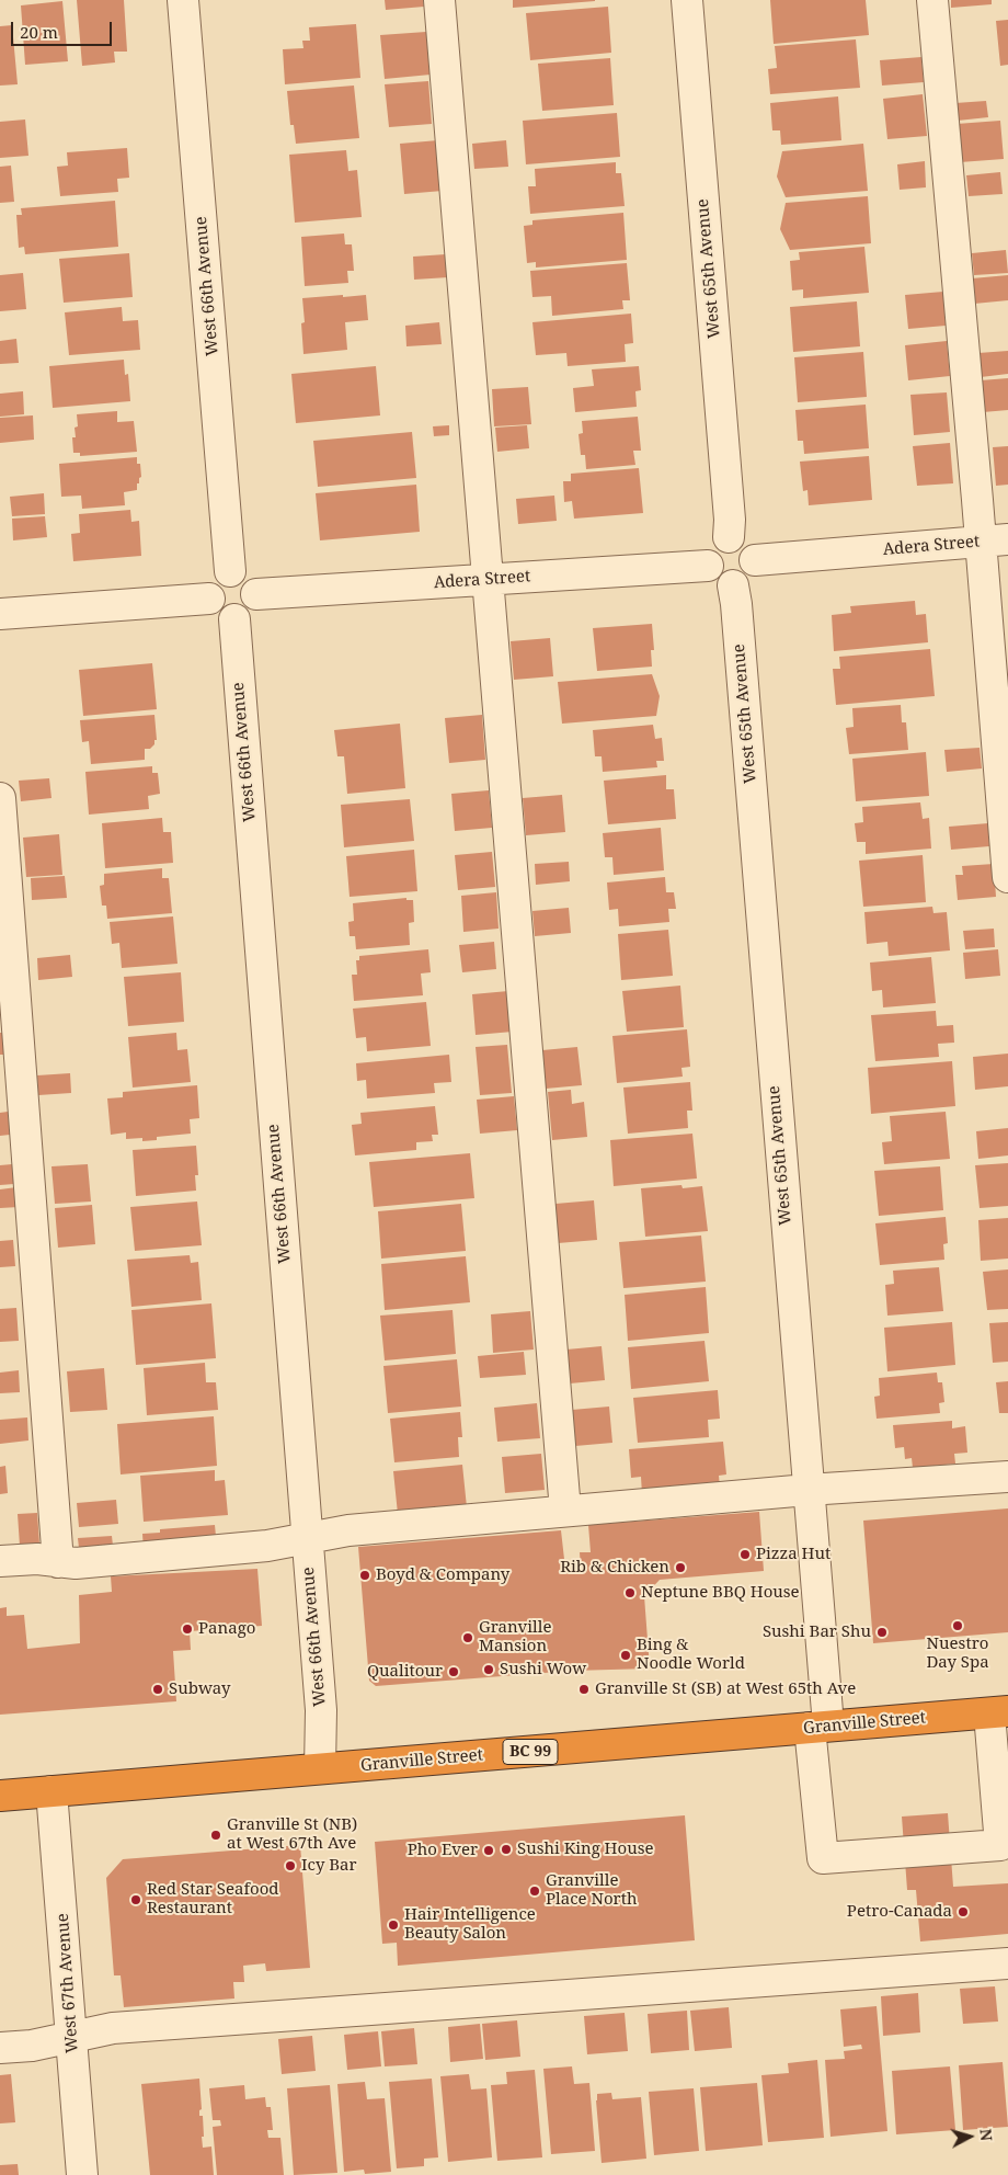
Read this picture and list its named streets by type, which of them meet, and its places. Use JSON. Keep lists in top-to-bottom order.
{
  "streets": {
    "highway": ["Granville Street", "BC 99"],
    "street": [
      "West 65th Avenue",
      "West 66th Avenue",
      "Adera Street",
      "West 67th Avenue"
    ]
  },
  "crossings": [
    ["West 65th Avenue", "Adera Street"],
    ["West 65th Avenue", "Granville Street"],
    ["West 66th Avenue", "Adera Street"],
    ["West 66th Avenue", "Granville Street"],
    ["Granville Street", "West 67th Avenue"]
  ],
  "places": [
    "Pizza Hut",
    "Rib & Chicken",
    "Boyd & Company",
    "Neptune BBQ House",
    "Nuestro Day Spa",
    "Panago",
    "Sushi Bar Shu",
    "Granville Mansion",
    "Bing & Noodle World",
    "Sushi Wow",
    "Qualitour",
    "Subway",
    "Granville St (SB) at West 65th Ave",
    "Granville St (NB) at West 67th Ave",
    "Sushi King House",
    "Pho Ever",
    "Icy Bar",
    "Granville Place North",
    "Red Star Seafood Restaurant",
    "Petro-Canada",
    "Hair Intelligence Beauty Salon"
  ],
  "scale_bar": "20 m",
  "north": "right"
}
